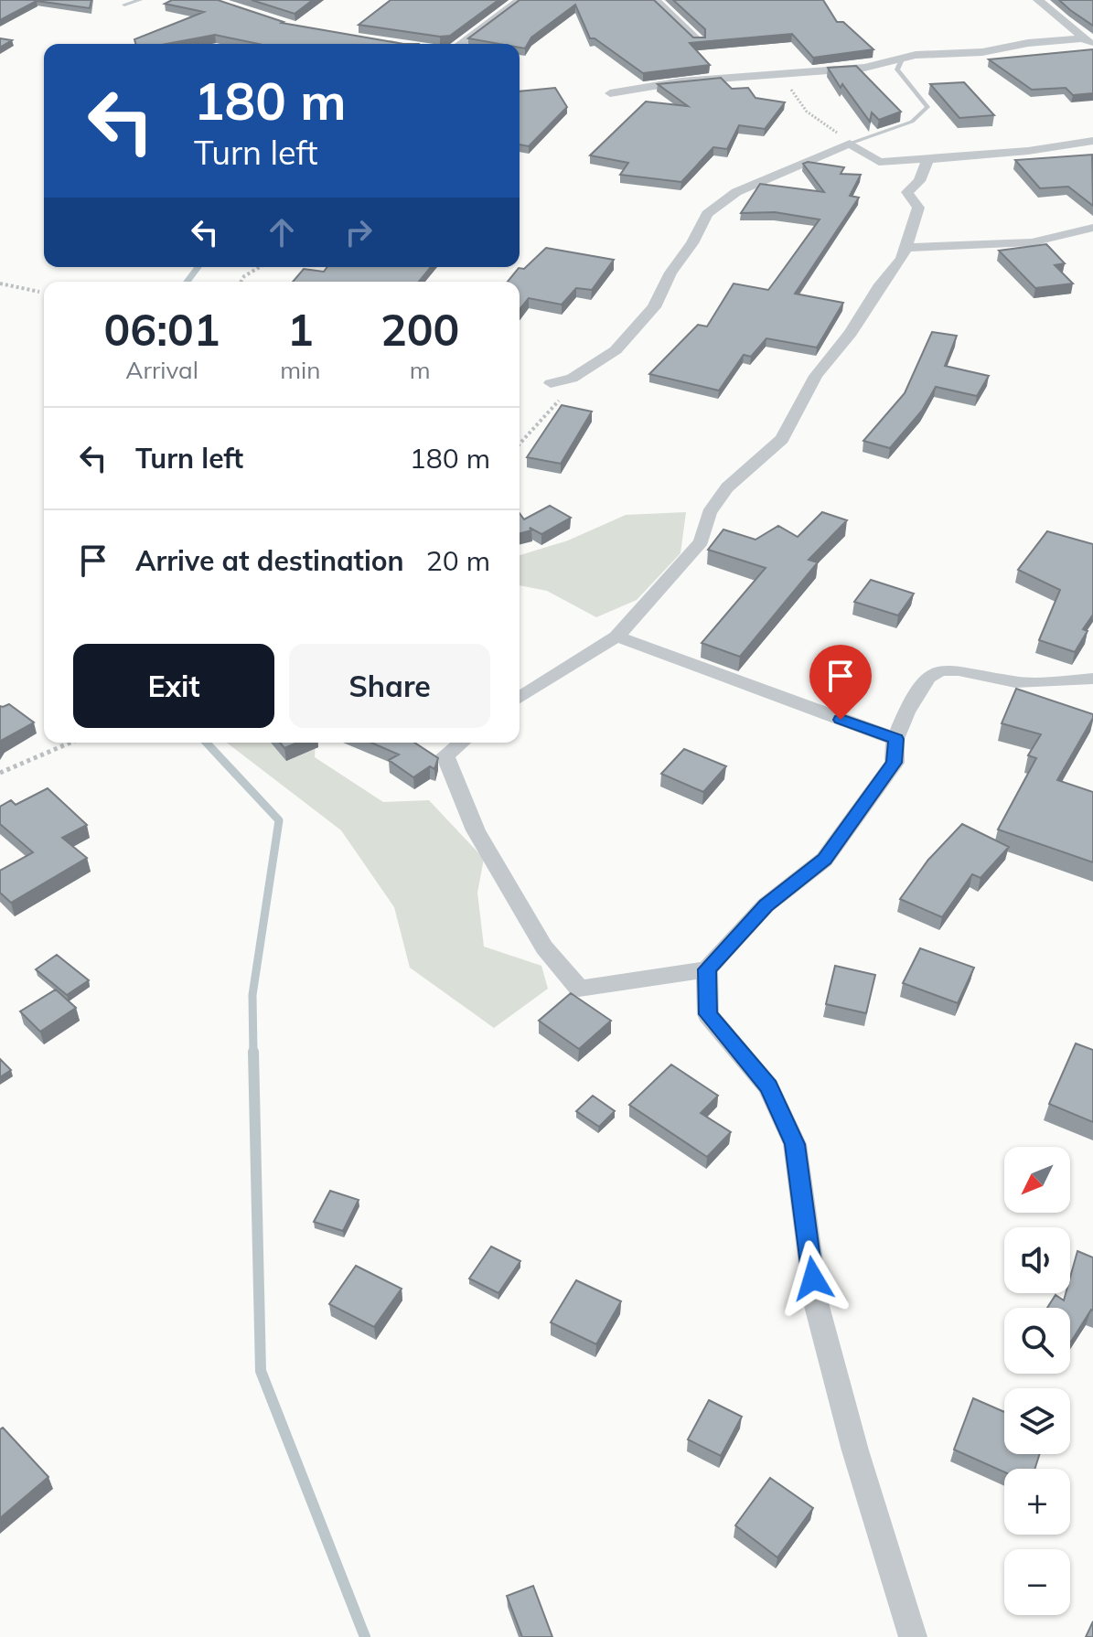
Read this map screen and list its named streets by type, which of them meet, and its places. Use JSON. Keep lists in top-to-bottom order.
{
  "north": "bottom left",
  "page": {
    "turn": ["180 m", "Turn left"],
    "eta": [
      "06:01",
      "Arrival",
      "1",
      "min",
      "200",
      "m"
    ],
    "list": [
      {
        "name": "Turn left",
        "value": "180 m"
      },
      {
        "name": "Arrive at destination",
        "value": "20 m"
      }
    ],
    "buttons": ["Exit", "Share"],
    "map_buttons": ["+", "−"]
  }
}
